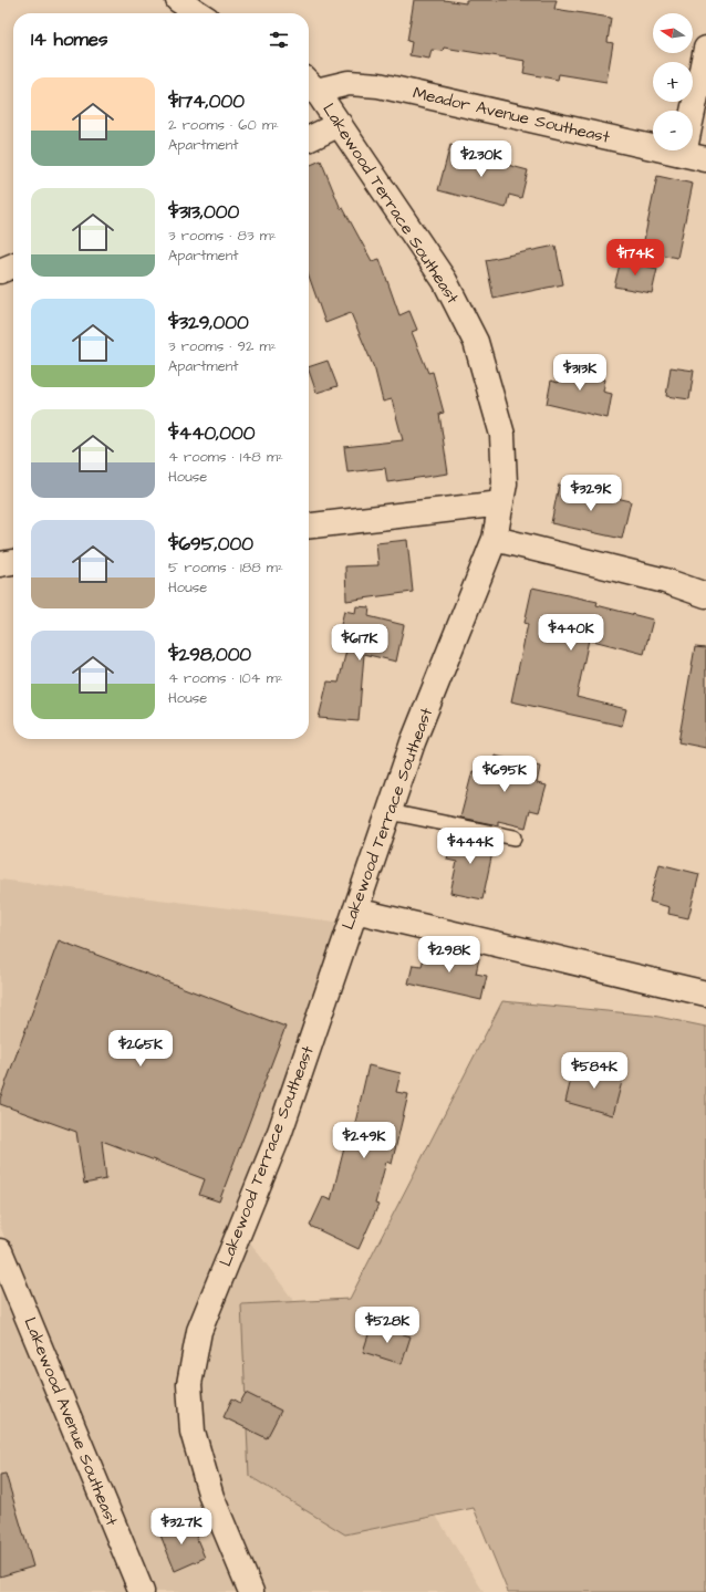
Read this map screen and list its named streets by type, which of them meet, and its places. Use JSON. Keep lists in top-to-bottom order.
{
  "streets": {
    "street": ["Meador Avenue Southeast", "Lakewood Terrace Southeast", "Lakewood Avenue Southeast"]
  },
  "crossings": [
    ["Meador Avenue Southeast", "Lakewood Terrace Southeast"]
  ],
  "north": "left",
  "page": {
    "map_buttons": ["+", "−"],
    "heading": "14 homes",
    "list": [
      {
        "name": "$174,000",
        "note": "2 rooms · 60 m² · Apartment"
      },
      {
        "name": "$313,000",
        "note": "3 rooms · 83 m² · Apartment"
      },
      {
        "name": "$329,000",
        "note": "3 rooms · 92 m² · Apartment"
      },
      {
        "name": "$440,000",
        "note": "4 rooms · 148 m² · House"
      },
      {
        "name": "$695,000",
        "note": "5 rooms · 188 m² · House"
      },
      {
        "name": "$298,000",
        "note": "4 rooms · 104 m² · House"
      }
    ],
    "price": [
      "$230K",
      "$174K",
      "$313K",
      "$329K",
      "$440K",
      "$617K",
      "$695K",
      "$444K",
      "$298K",
      "$265K",
      "$584K",
      "$249K",
      "$528K",
      "$327K"
    ]
  }
}
